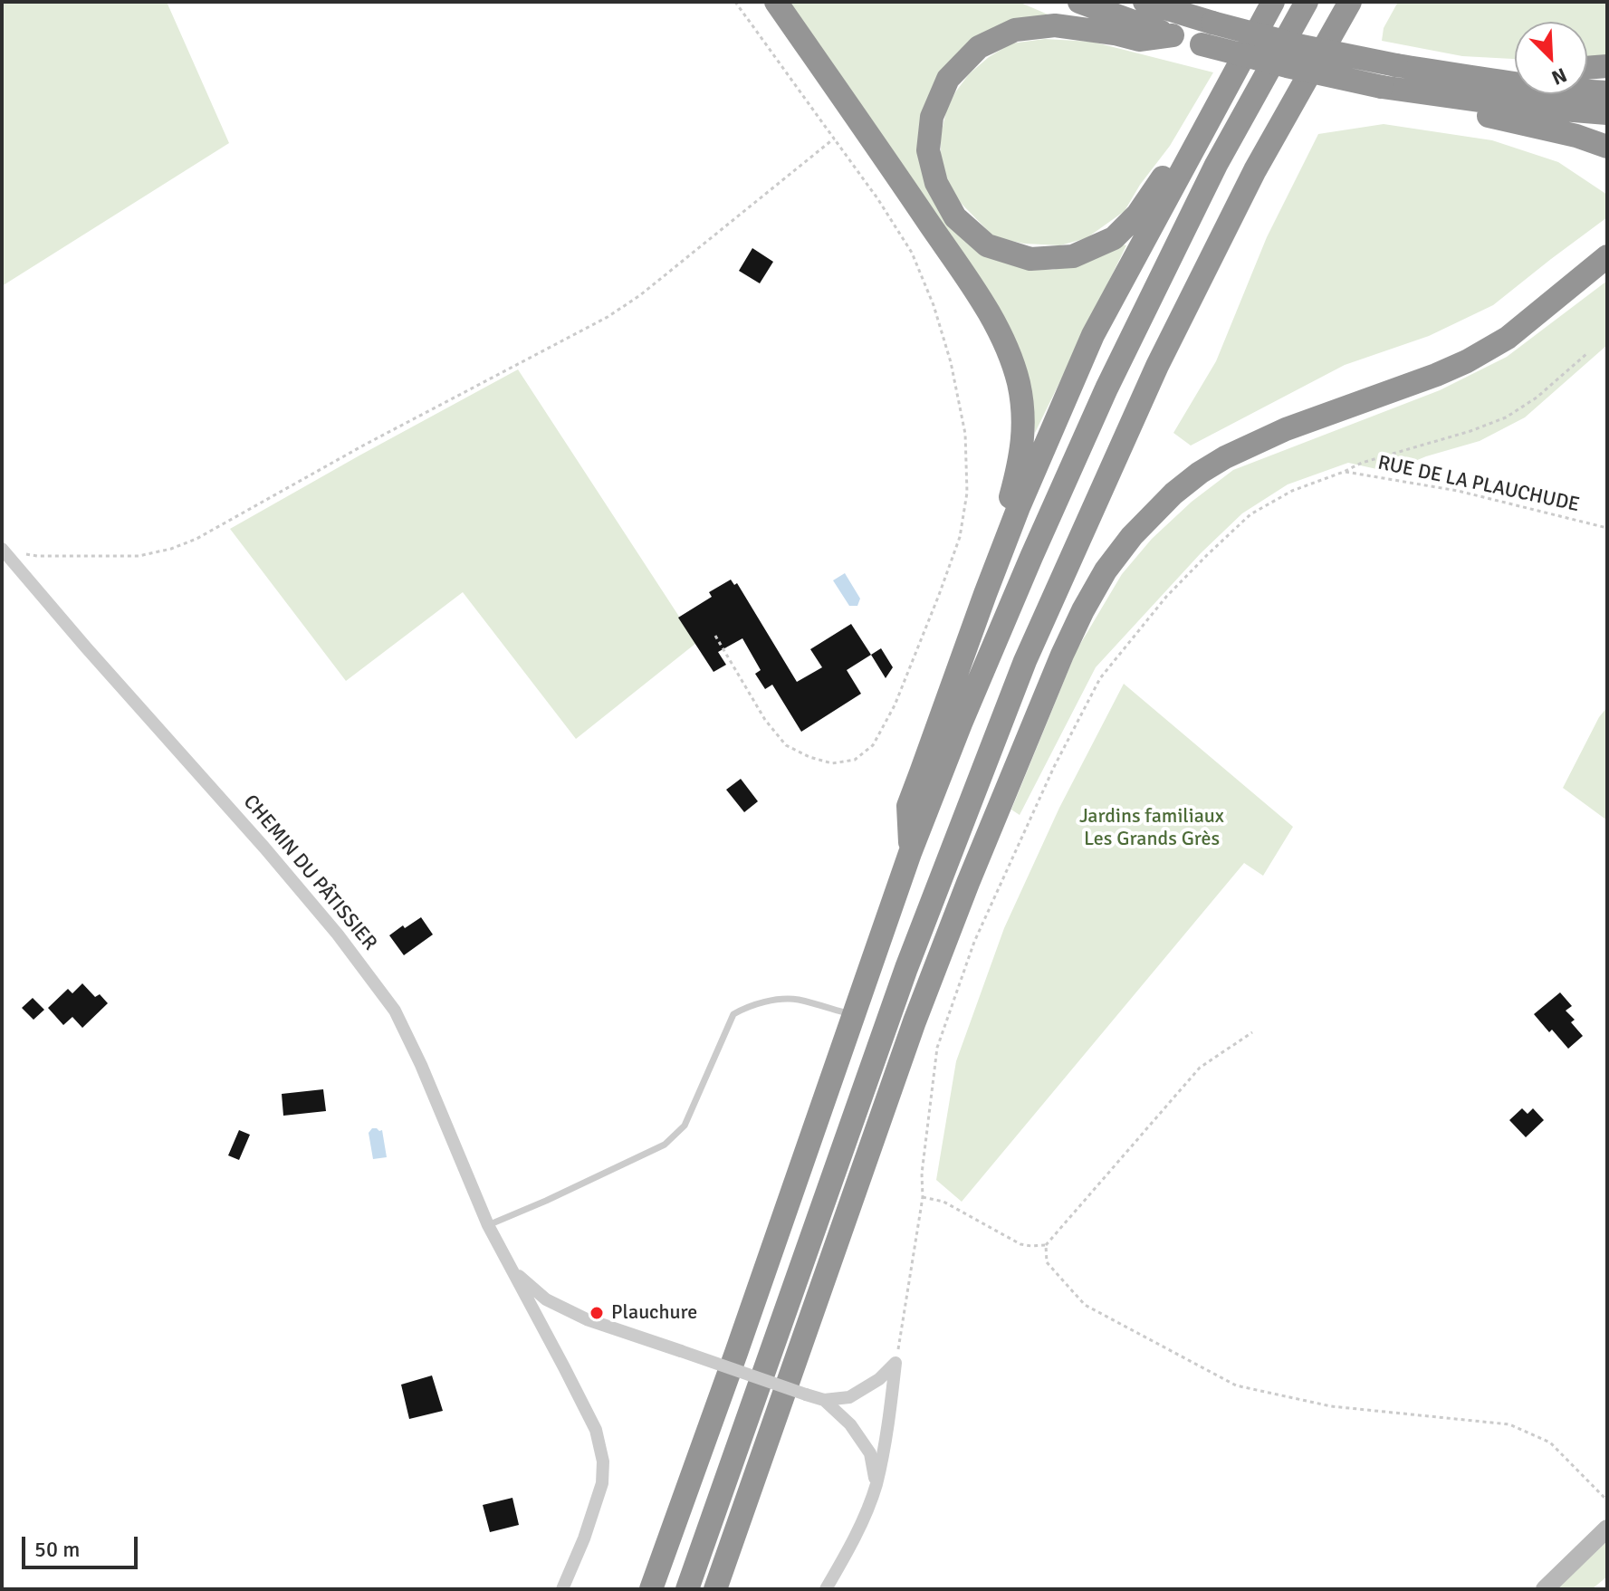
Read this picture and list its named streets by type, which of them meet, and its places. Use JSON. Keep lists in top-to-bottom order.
{
  "streets": {
    "street": ["CHEMIN DU PÂTISSIER"],
    "path": ["RUE DE LA PLAUCHUDE"]
  },
  "parks": ["Jardins familiaux Les Grands Grès"],
  "places": ["Plauchure"],
  "scale_bar": "50 m",
  "north": "bottom right"
}
